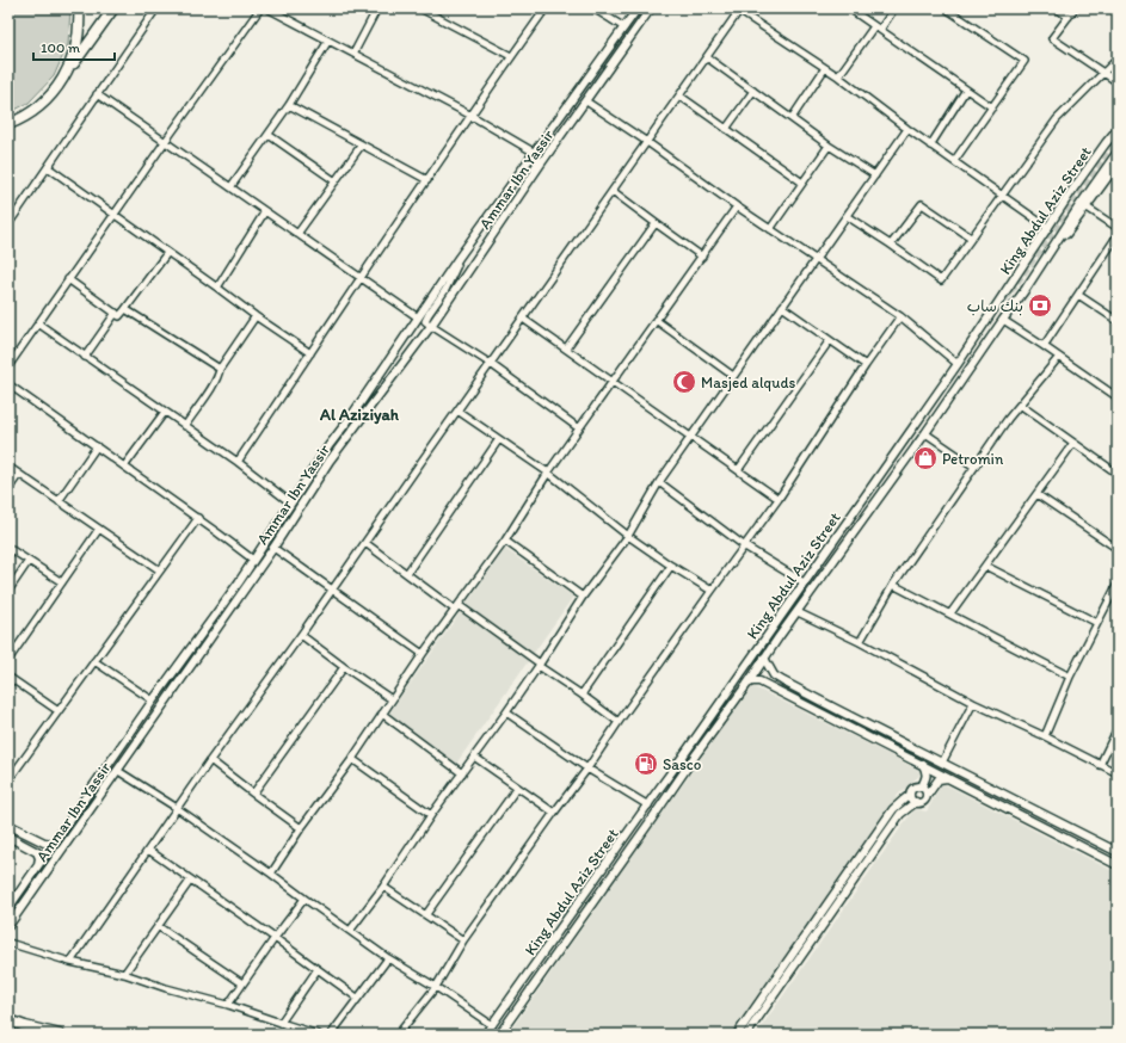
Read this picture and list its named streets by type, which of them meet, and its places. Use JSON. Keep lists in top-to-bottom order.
{
  "streets": {
    "street": ["Ammar Ibn Yassir", "King Abdul Aziz Street"]
  },
  "districts": ["Al Aziziyah"],
  "places": {
    "bank": ["بنك ساب"],
    "mosque": ["Masjed alquds"],
    "shop": ["Petromin"],
    "fuel station": ["Sasco"]
  },
  "scale_bar": "100 m"
}
